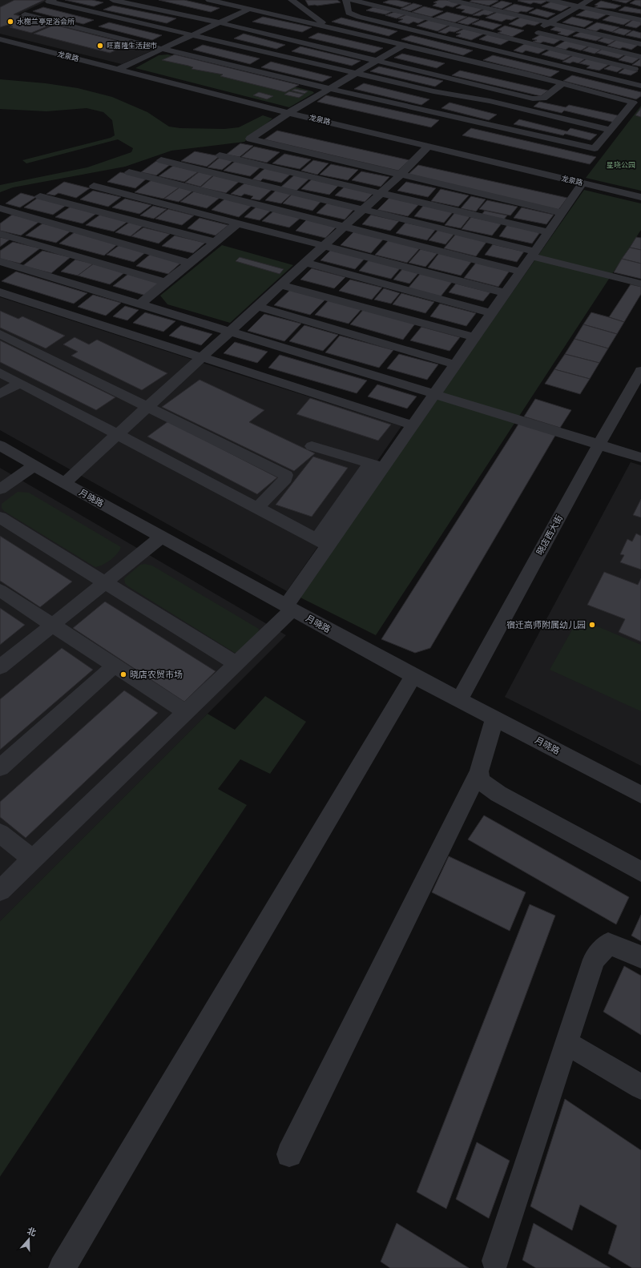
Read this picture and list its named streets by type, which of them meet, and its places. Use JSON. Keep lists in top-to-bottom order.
{
  "streets": {
    "street": ["龙泉路", "月晓路", "晓店西大街"]
  },
  "crossings": [
    ["月晓路", "晓店西大街"]
  ],
  "parks": ["星晓公园"],
  "places": [
    "水榭兰亭足浴会所",
    "旺嘉隆生活超市",
    "宿迁高师附属幼儿园",
    "晓店农贸市场"
  ],
  "north": "top"
}
